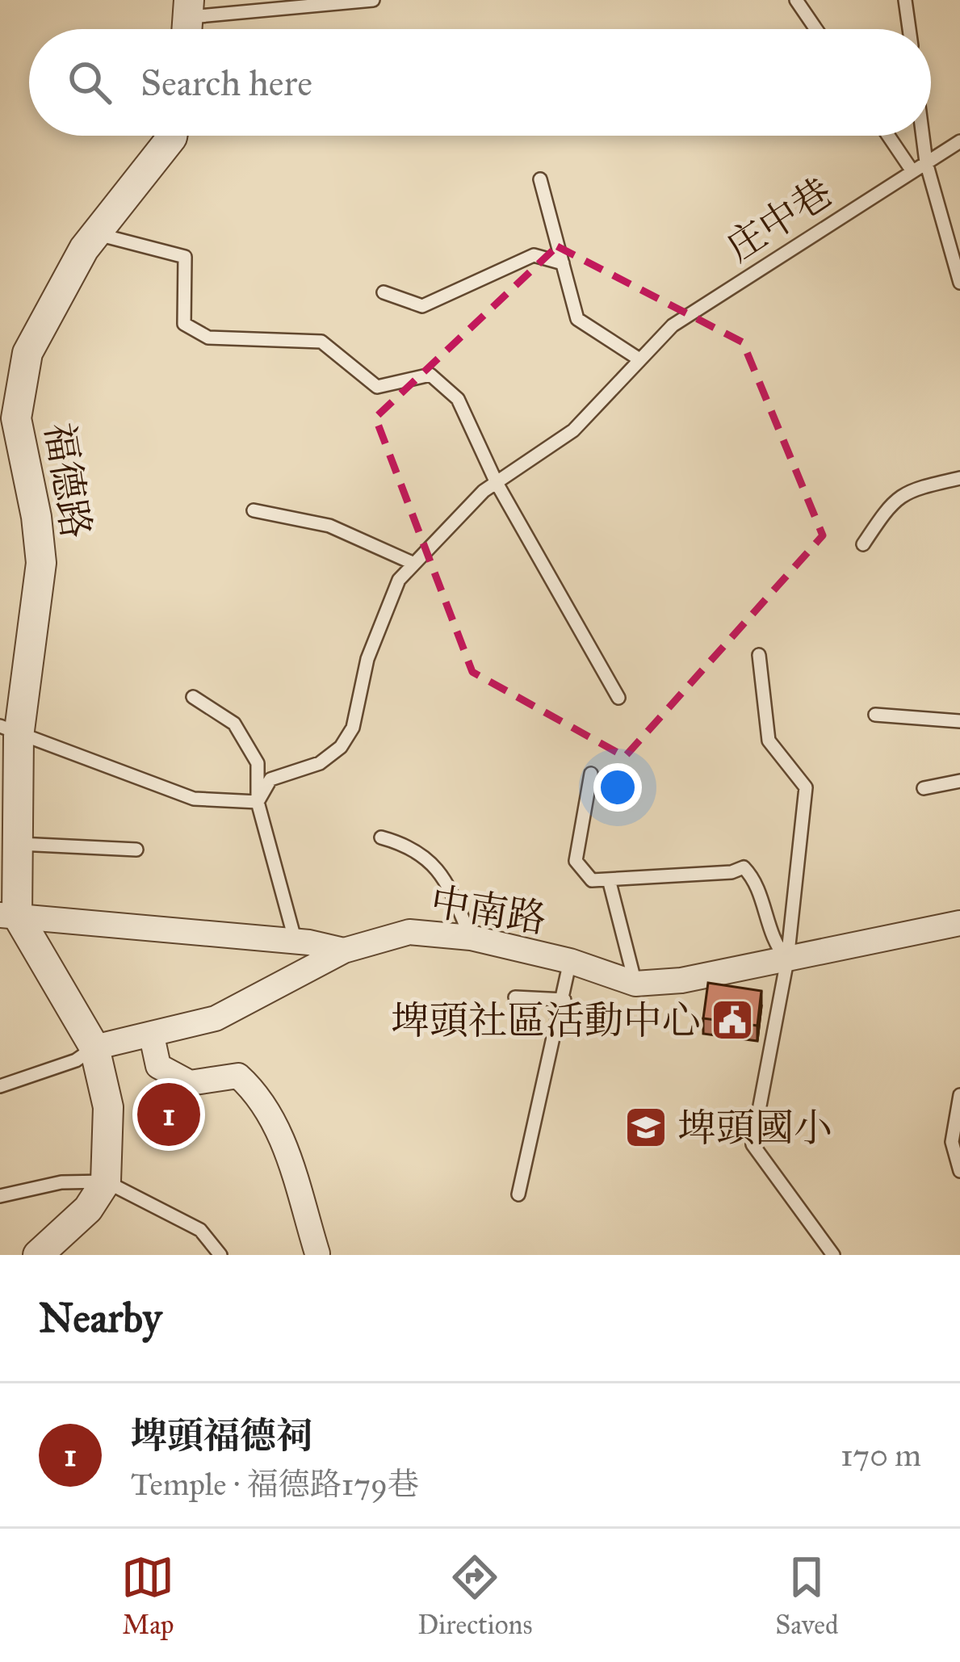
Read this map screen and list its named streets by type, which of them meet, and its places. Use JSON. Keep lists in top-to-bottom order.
{
  "streets": {
    "street": ["福德路", "中南路"],
    "lane": ["庄中巷"]
  },
  "crossings": [
    ["福德路", "中南路"]
  ],
  "places": {
    "public building": ["埤頭社區活動中心"],
    "school or university": ["埤頭國小"]
  },
  "page": {
    "search": "Search here",
    "pins": "1",
    "heading": "Nearby",
    "list": [
      {
        "mark": "1",
        "name": "埤頭福德祠",
        "note": "Temple · 福德路179巷",
        "value": "170 m"
      }
    ],
    "nav": ["Map", "Directions", "Saved"]
  }
}
